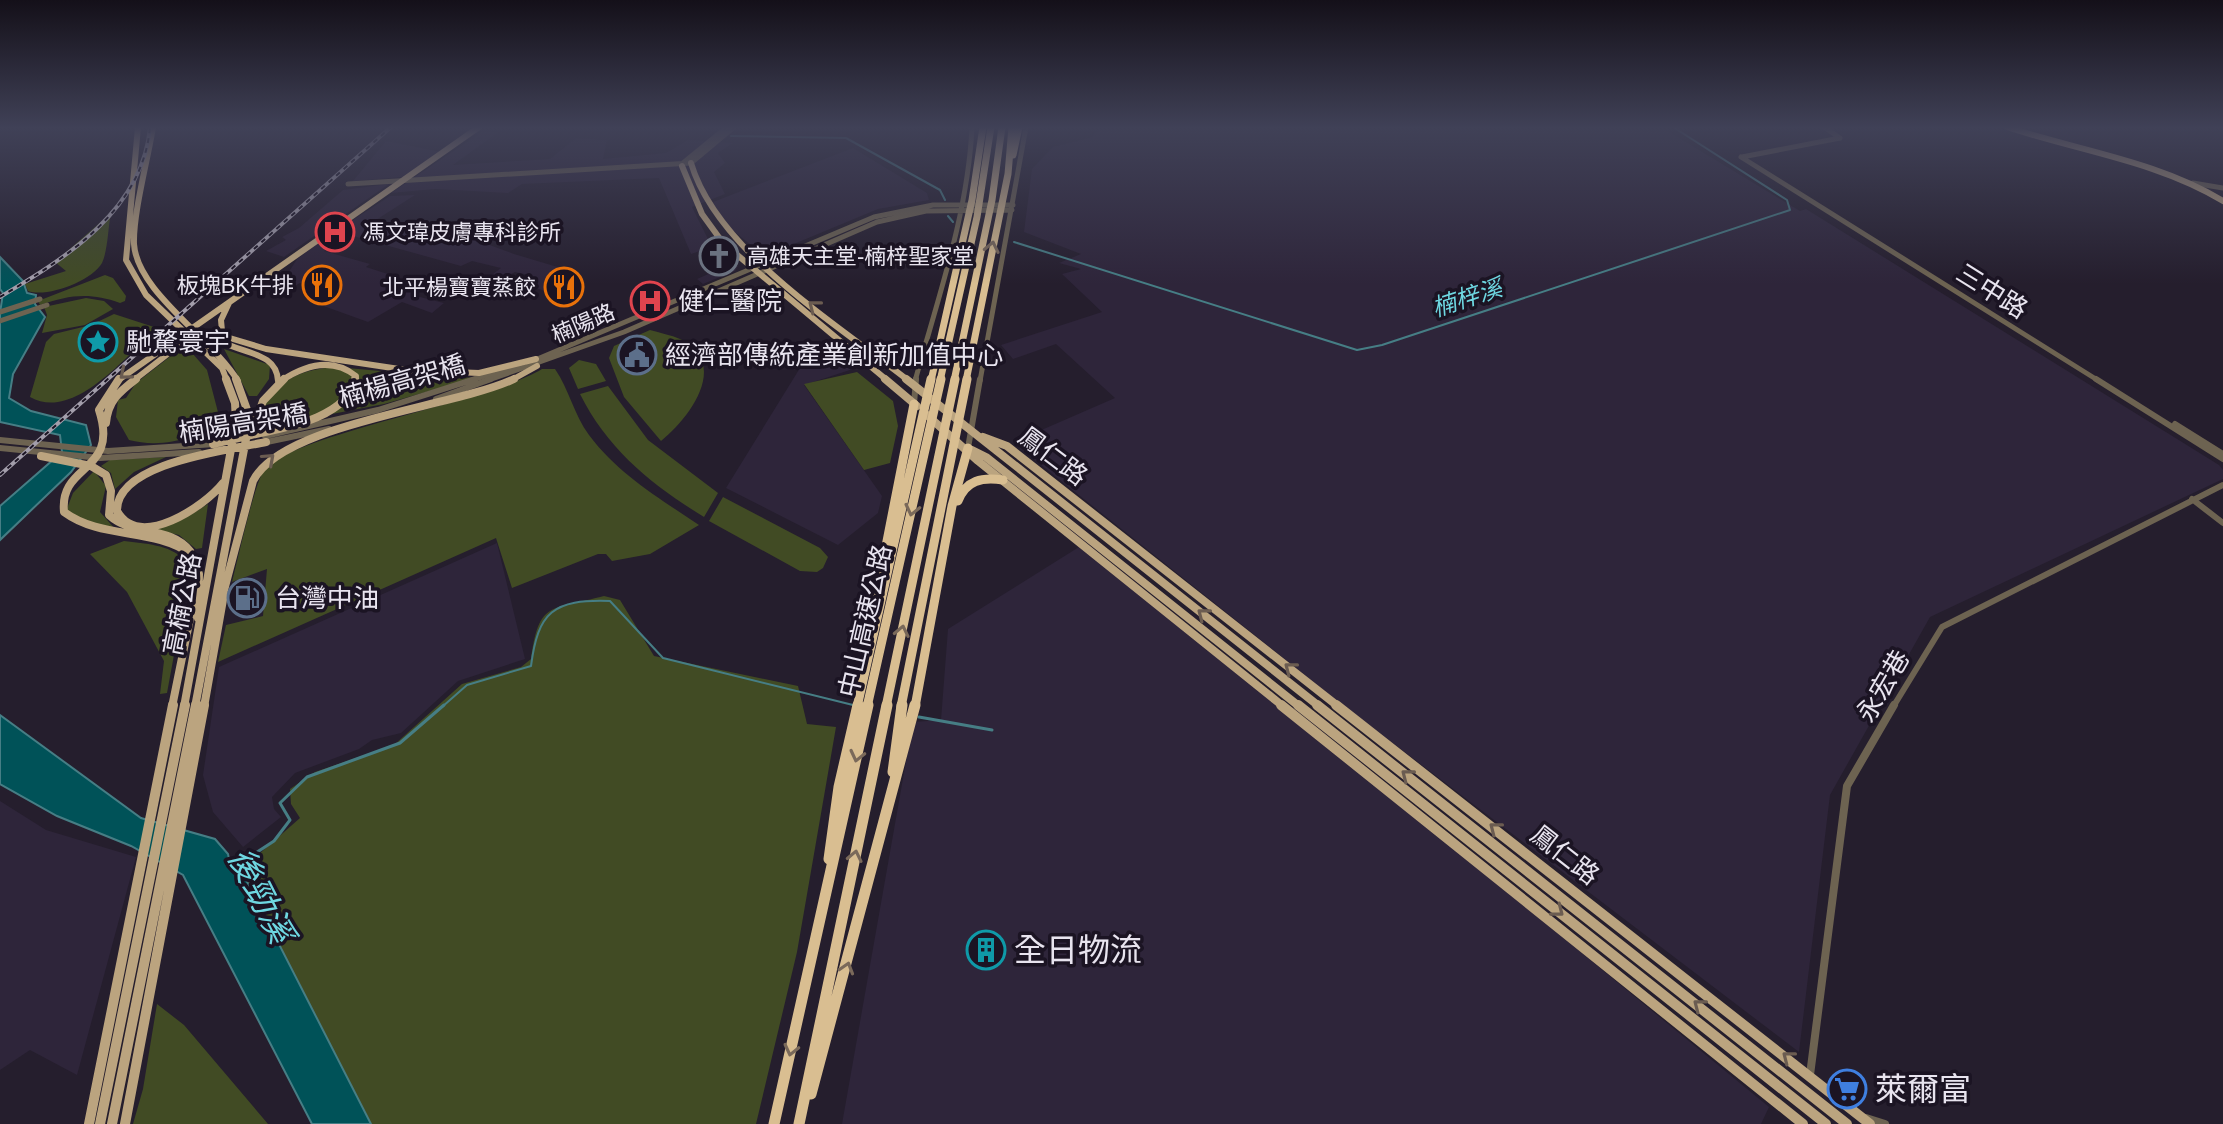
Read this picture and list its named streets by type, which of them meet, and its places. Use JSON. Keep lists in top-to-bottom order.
{
  "streets": {
    "highway": ["中山高速公路"],
    "main road": ["鳳仁路", "高楠公路"],
    "street": [
      "三中路",
      "楠陽路",
      "楠楊高架橋",
      "楠陽高架橋",
      "永宏巷"
    ]
  },
  "crossings": [
    ["楠陽路", "楠楊高架橋"],
    ["楠陽路", "楠陽高架橋"],
    ["楠陽路", "中山高速公路"],
    ["楠楊高架橋", "楠陽高架橋"],
    ["鳳仁路", "永宏巷"]
  ],
  "water": ["楠梓溪", "後勁溪"],
  "places": {
    "hospital": ["馮文瑋皮膚專科診所", "健仁醫院"],
    "church": ["高雄天主堂-楠梓聖家堂"],
    "restaurant": ["板塊BK牛排", "北平楊寶寶蒸餃"],
    "place": ["馳騖寰宇"],
    "public building": ["經濟部傳統產業創新加值中心"],
    "fuel station": ["台灣中油"],
    "building": ["全日物流"],
    "supermarket": ["萊爾富"]
  }
}
